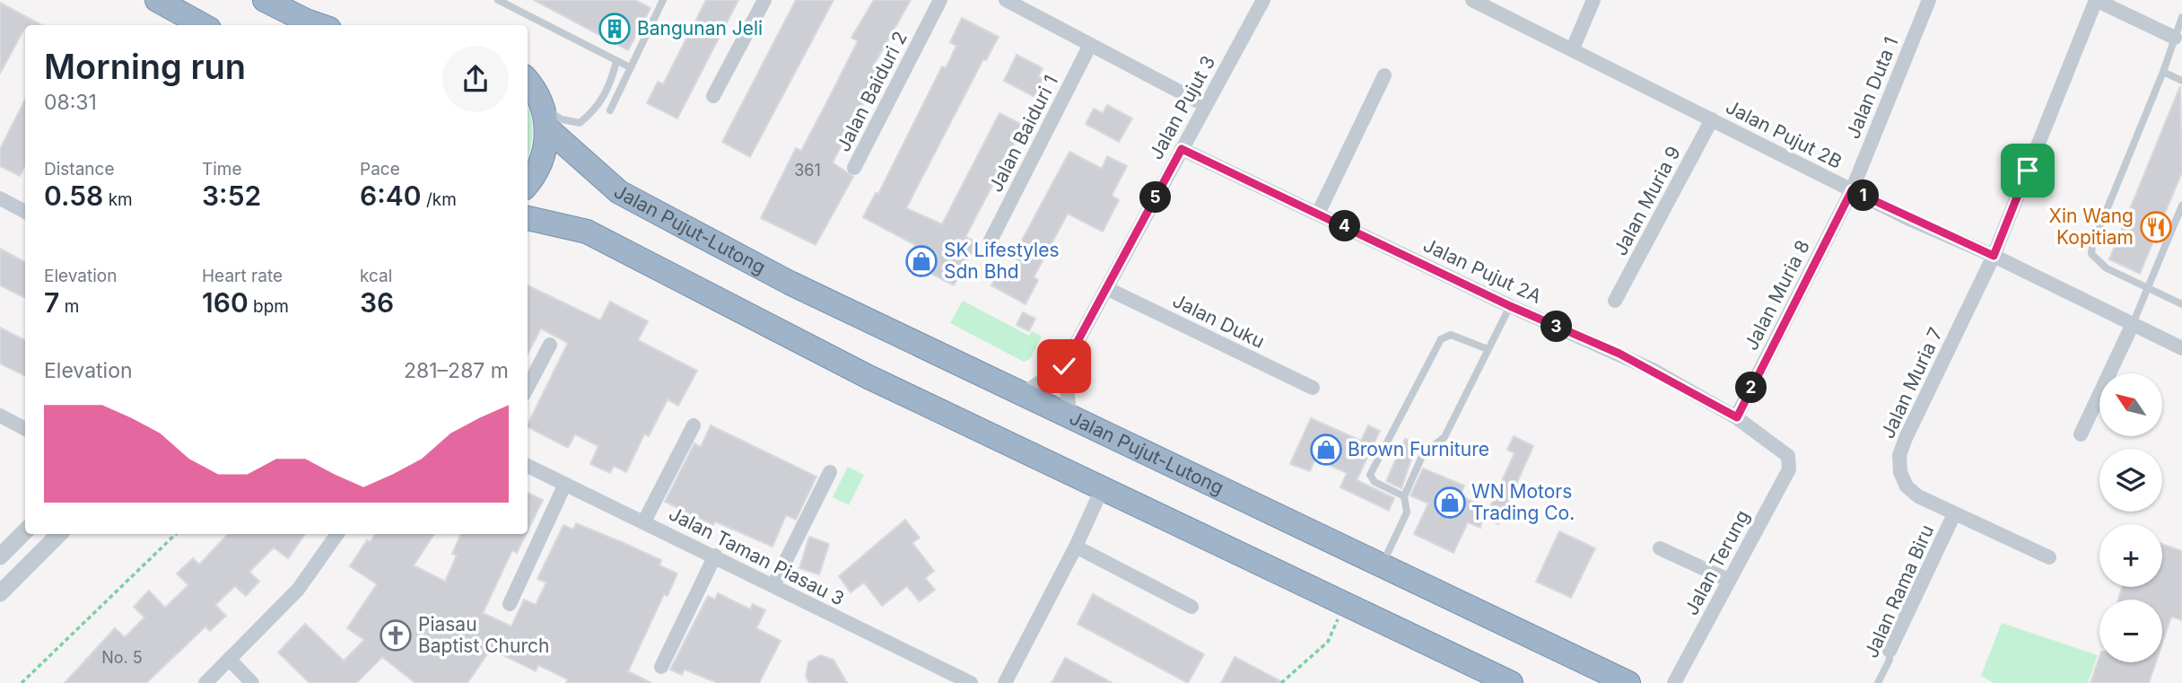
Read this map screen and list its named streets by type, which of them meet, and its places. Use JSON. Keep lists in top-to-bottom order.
{
  "streets": {
    "highway": ["Jalan Pujut-Lutong"],
    "street": [
      "Jalan Duta 1",
      "Jalan Baiduri 2",
      "Jalan Pujut 3",
      "Jalan Baiduri 1",
      "Jalan Pujut 2B",
      "Jalan Muria 9",
      "Jalan Pujut 2A",
      "Jalan Muria 8",
      "Jalan Duku",
      "Jalan Muria 7",
      "Jalan Taman Piasau 3",
      "Jalan Terung",
      "Jalan Rama Biru"
    ]
  },
  "crossings": [
    ["Jalan Duta 1", "Jalan Pujut 2B"],
    ["Jalan Duta 1", "Jalan Muria 8"],
    ["Jalan Pujut 3", "Jalan Pujut-Lutong"],
    ["Jalan Pujut 3", "Jalan Pujut 2A"],
    ["Jalan Pujut 3", "Jalan Duku"],
    ["Jalan Pujut 2B", "Jalan Muria 9"],
    ["Jalan Pujut 2B", "Jalan Muria 8"],
    ["Jalan Pujut 2B", "Jalan Muria 7"],
    ["Jalan Pujut 2A", "Jalan Muria 8"],
    ["Jalan Pujut 2A", "Jalan Terung"],
    ["Jalan Muria 7", "Jalan Rama Biru"]
  ],
  "places": {
    "building": ["Bangunan Jeli"],
    "restaurant": ["Xin Wang Kopitiam"],
    "shop": ["SK Lifestyles Sdn Bhd", "Brown Furniture", "WN Motors Trading Co."],
    "church": ["Piasau Baptist Church"]
  },
  "house_numbers": ["361", "No. 5"],
  "north": "top left",
  "page": {
    "heading": ["Morning run", "08:31"],
    "stats": [
      ["Distance", "0.58 km"],
      ["Time", "3:52"],
      ["Pace", "6:40 /km"],
      ["Elevation", "7 m"],
      ["Heart rate", "160 bpm"],
      ["kcal", "36"]
    ],
    "pins": [
      "1",
      "5",
      "4",
      "3",
      "2"
    ],
    "chart": ["Elevation", "281–287 m"],
    "map_buttons": ["+", "−"]
  }
}
